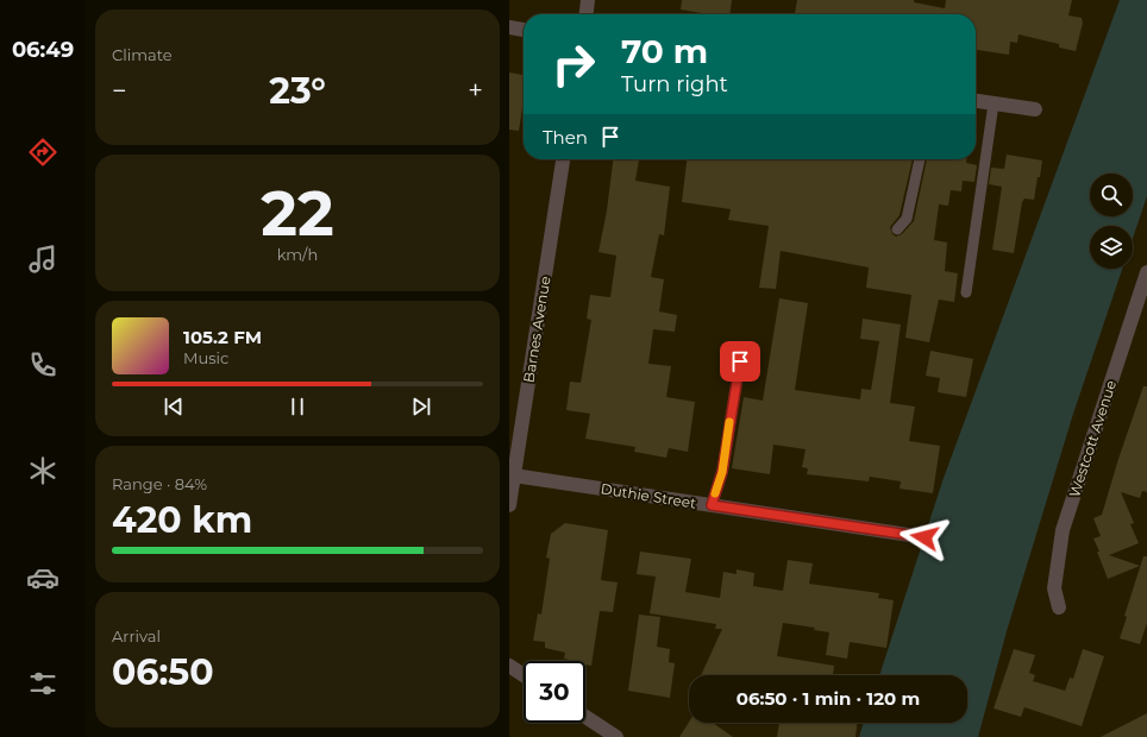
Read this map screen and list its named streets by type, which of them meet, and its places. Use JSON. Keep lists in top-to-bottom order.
{
  "streets": {
    "street": ["Barnes Avenue", "Westcott Avenue", "Duthie Street"]
  },
  "crossings": [
    ["Barnes Avenue", "Duthie Street"]
  ],
  "page": {
    "tabs": "06:49",
    "tile": [
      "Climate",
      ["22", "km/h"],
      ["Range · 84%", "420 km"],
      ["Arrival", "06:50"]
    ],
    "turn": ["70 m", "Turn right"],
    "heat": ["−", "23°", "+"],
    "then": "Then",
    "song": ["105.2 FM", "Music"],
    "limit": "30",
    "trip": "06:50 · 1 min · 120 m"
  }
}
